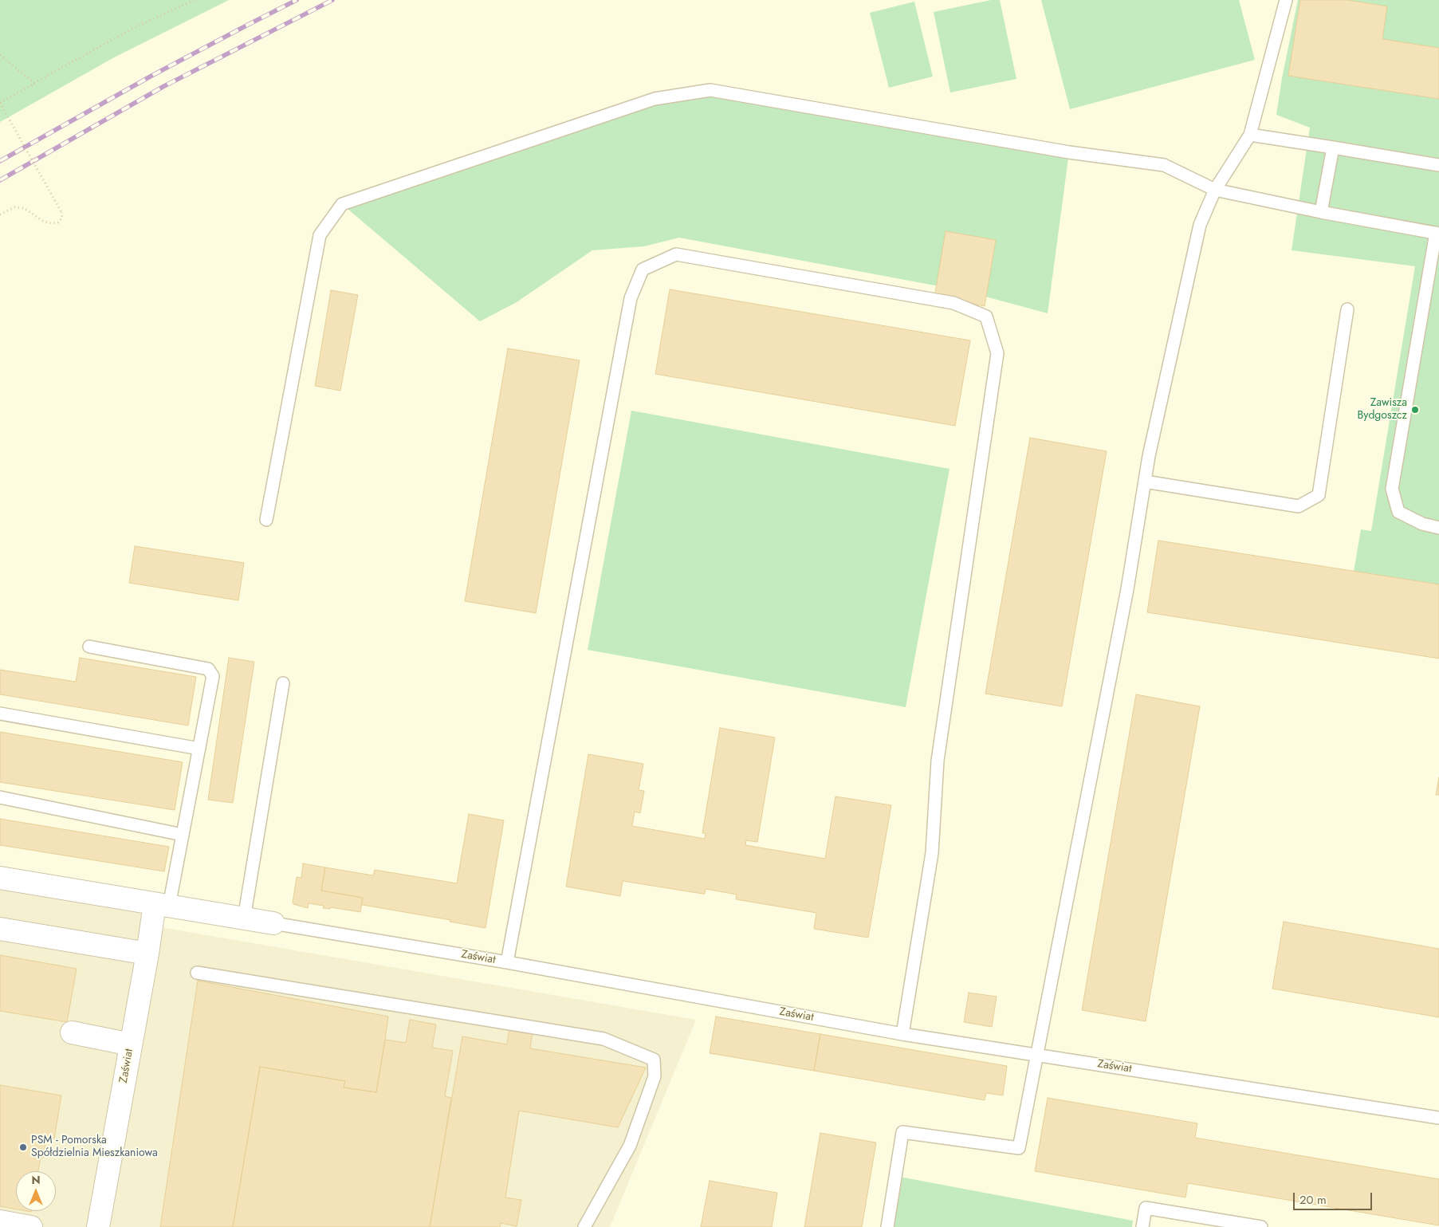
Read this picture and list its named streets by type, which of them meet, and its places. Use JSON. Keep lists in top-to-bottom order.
{
  "streets": {
    "street": ["Zaświat"]
  },
  "places": ["Zawisza Bydgoszcz", "PSM - Pomorska Spółdzielnia Mieszkaniowa"],
  "scale_bar": "20 m",
  "north": "top"
}
